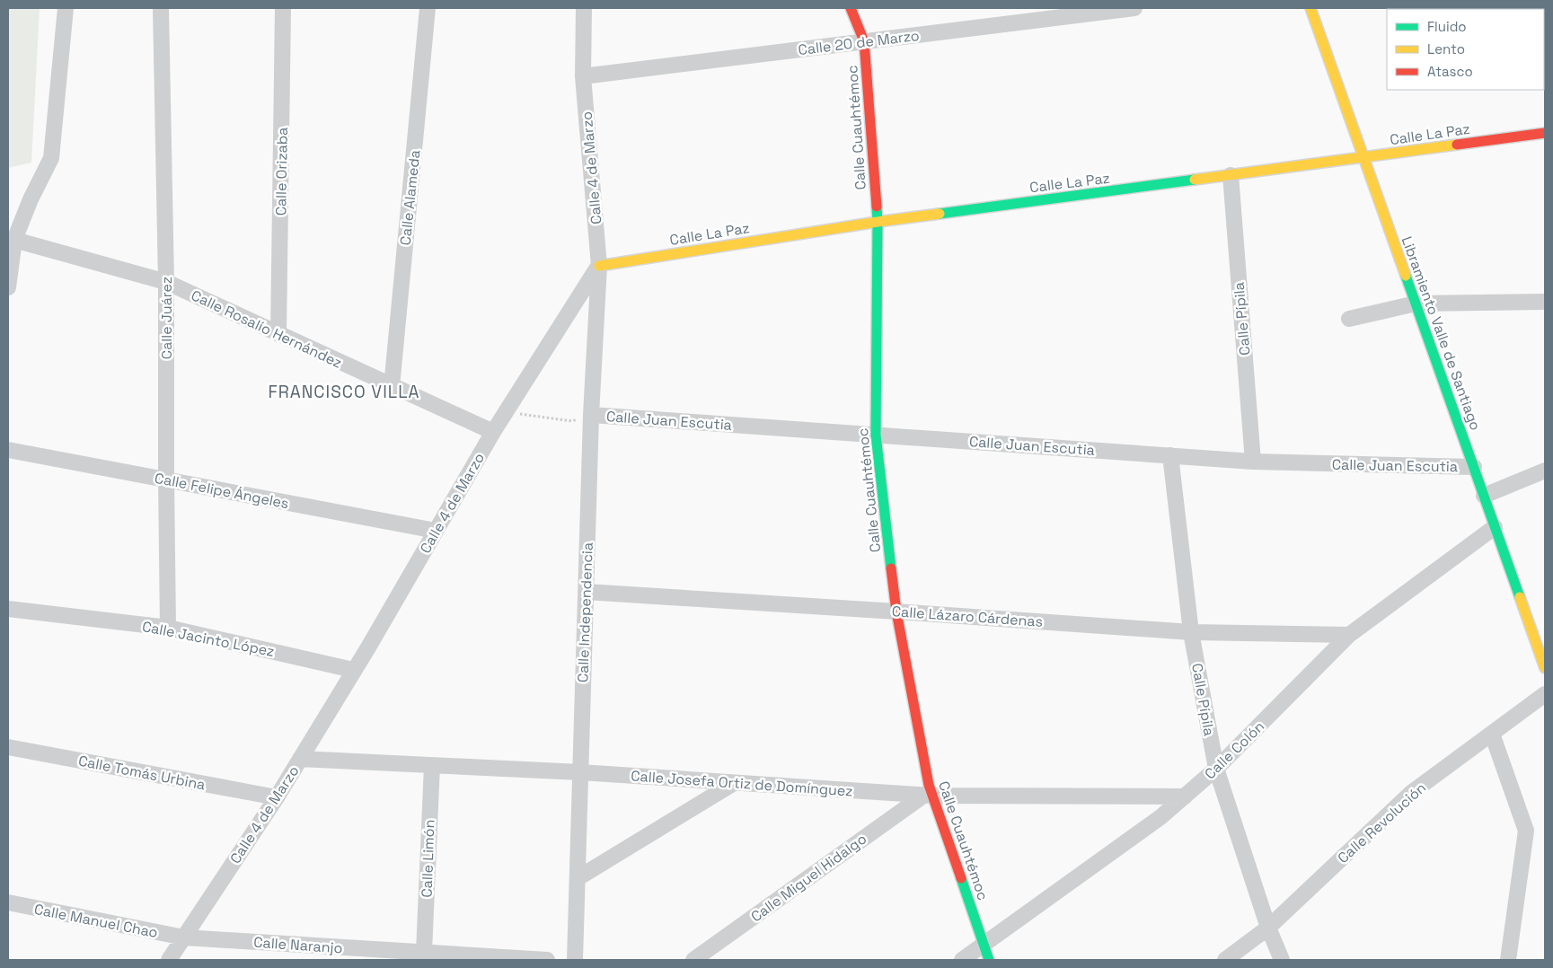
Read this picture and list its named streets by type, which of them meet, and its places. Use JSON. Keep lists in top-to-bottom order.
{
  "streets": {
    "street": [
      "Calle 20 de Marzo",
      "Calle Cuauhtémoc",
      "Calle La Paz",
      "Calle 4 de Marzo",
      "Calle Orizaba",
      "Calle Alameda",
      "Calle Juárez",
      "Calle Pípila",
      "Calle Rosalío Hernández",
      "Libramiento Valle de Santiago",
      "Calle Juan Escutia",
      "Calle Felipe Ángeles",
      "Calle Independencia",
      "Calle Lázaro Cárdenas",
      "Calle Jacinto López",
      "Calle Colón",
      "Calle Tomás Urbina",
      "Calle Josefa Ortiz de Domínguez",
      "Calle Revolución",
      "Calle Limón",
      "Calle Miguel Hidalgo",
      "Calle Manuel Chao",
      "Calle Naranjo"
    ]
  },
  "crossings": [
    ["Calle 20 de Marzo", "Calle Cuauhtémoc"],
    ["Calle 20 de Marzo", "Calle 4 de Marzo"],
    ["Calle Cuauhtémoc", "Calle La Paz"],
    ["Calle Cuauhtémoc", "Calle Juan Escutia"],
    ["Calle Cuauhtémoc", "Calle Lázaro Cárdenas"],
    ["Calle Cuauhtémoc", "Calle Colón"],
    ["Calle Cuauhtémoc", "Calle Josefa Ortiz de Domínguez"],
    ["Calle Cuauhtémoc", "Calle Miguel Hidalgo"],
    ["Calle La Paz", "Calle 4 de Marzo"],
    ["Calle La Paz", "Calle Pípila"],
    ["Calle La Paz", "Libramiento Valle de Santiago"],
    ["Calle La Paz", "Calle Independencia"],
    ["Calle 4 de Marzo", "Calle Rosalío Hernández"],
    ["Calle 4 de Marzo", "Calle Felipe Ángeles"],
    ["Calle 4 de Marzo", "Calle Independencia"],
    ["Calle 4 de Marzo", "Calle Jacinto López"],
    ["Calle 4 de Marzo", "Calle Tomás Urbina"],
    ["Calle 4 de Marzo", "Calle Josefa Ortiz de Domínguez"],
    ["Calle 4 de Marzo", "Calle Manuel Chao"],
    ["Calle 4 de Marzo", "Calle Naranjo"],
    ["Calle Orizaba", "Calle Rosalío Hernández"],
    ["Calle Alameda", "Calle Rosalío Hernández"],
    ["Calle Juárez", "Calle Rosalío Hernández"],
    ["Calle Juárez", "Calle Felipe Ángeles"],
    ["Calle Juárez", "Calle Jacinto López"],
    ["Calle Pípila", "Calle Juan Escutia"],
    ["Calle Pípila", "Calle Lázaro Cárdenas"],
    ["Calle Pípila", "Calle Colón"],
    ["Calle Pípila", "Calle Revolución"],
    ["Libramiento Valle de Santiago", "Calle Juan Escutia"],
    ["Libramiento Valle de Santiago", "Calle Colón"],
    ["Calle Juan Escutia", "Calle Independencia"],
    ["Calle Independencia", "Calle Lázaro Cárdenas"],
    ["Calle Independencia", "Calle Josefa Ortiz de Domínguez"],
    ["Calle Lázaro Cárdenas", "Calle Colón"],
    ["Calle Colón", "Calle Josefa Ortiz de Domínguez"],
    ["Calle Josefa Ortiz de Domínguez", "Calle Limón"],
    ["Calle Josefa Ortiz de Domínguez", "Calle Miguel Hidalgo"],
    ["Calle Limón", "Calle Naranjo"],
    ["Calle Manuel Chao", "Calle Naranjo"]
  ],
  "districts": ["FRANCISCO VILLA"],
  "legend": ["Fluido", "Lento", "Atasco"]
}
